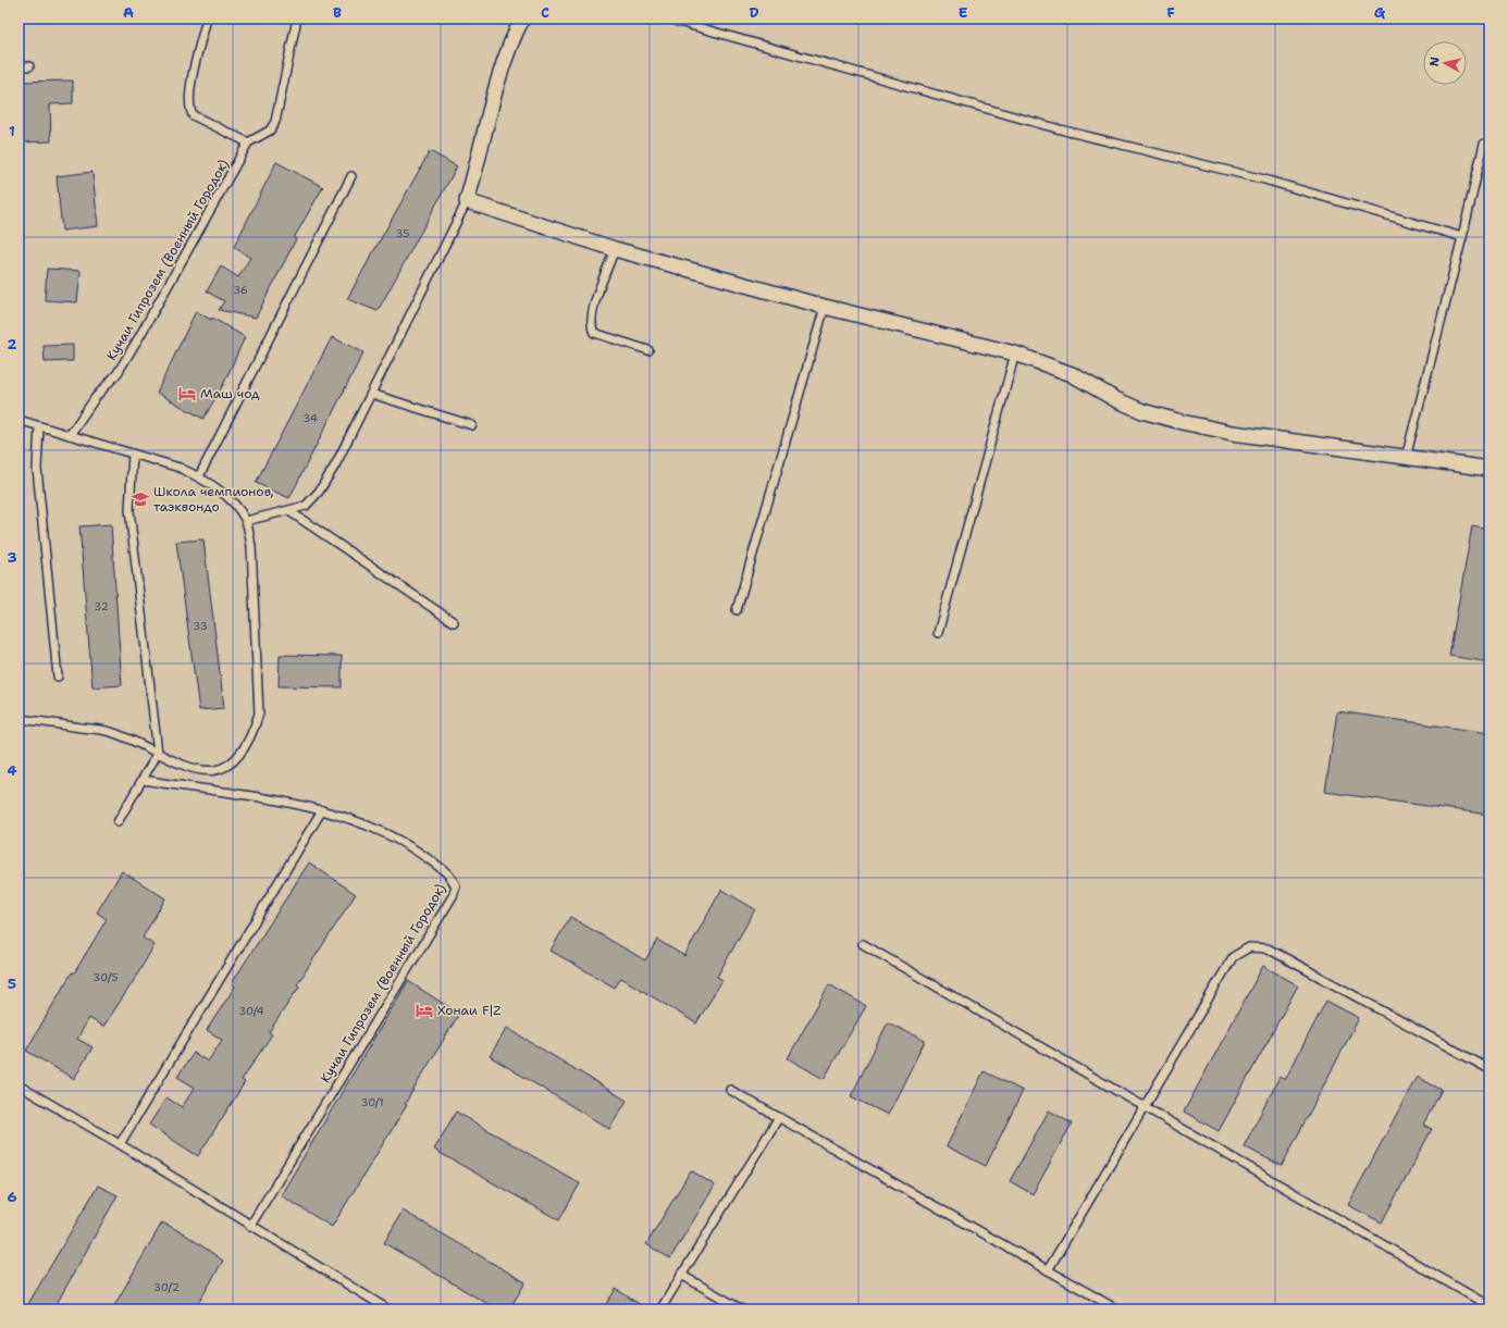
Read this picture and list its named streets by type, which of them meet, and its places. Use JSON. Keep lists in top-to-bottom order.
{
  "streets": {
    "lane": ["Кучаи Гипрозем (Военный Городок)"]
  },
  "places": {
    "hotel": ["Маш чод", "Хонаи F|Z"],
    "school or university": ["Школа чемпионов, таэквондо"]
  },
  "house_numbers": [
    "35",
    "36",
    "34",
    "32",
    "33",
    "30/5",
    "30/4",
    "30/1",
    "30/2"
  ],
  "north": "left",
  "grid": {
    "columns": [
      "A",
      "B",
      "C",
      "D",
      "E",
      "F",
      "G"
    ],
    "rows": [
      "1",
      "2",
      "3",
      "4",
      "5",
      "6"
    ]
  }
}
